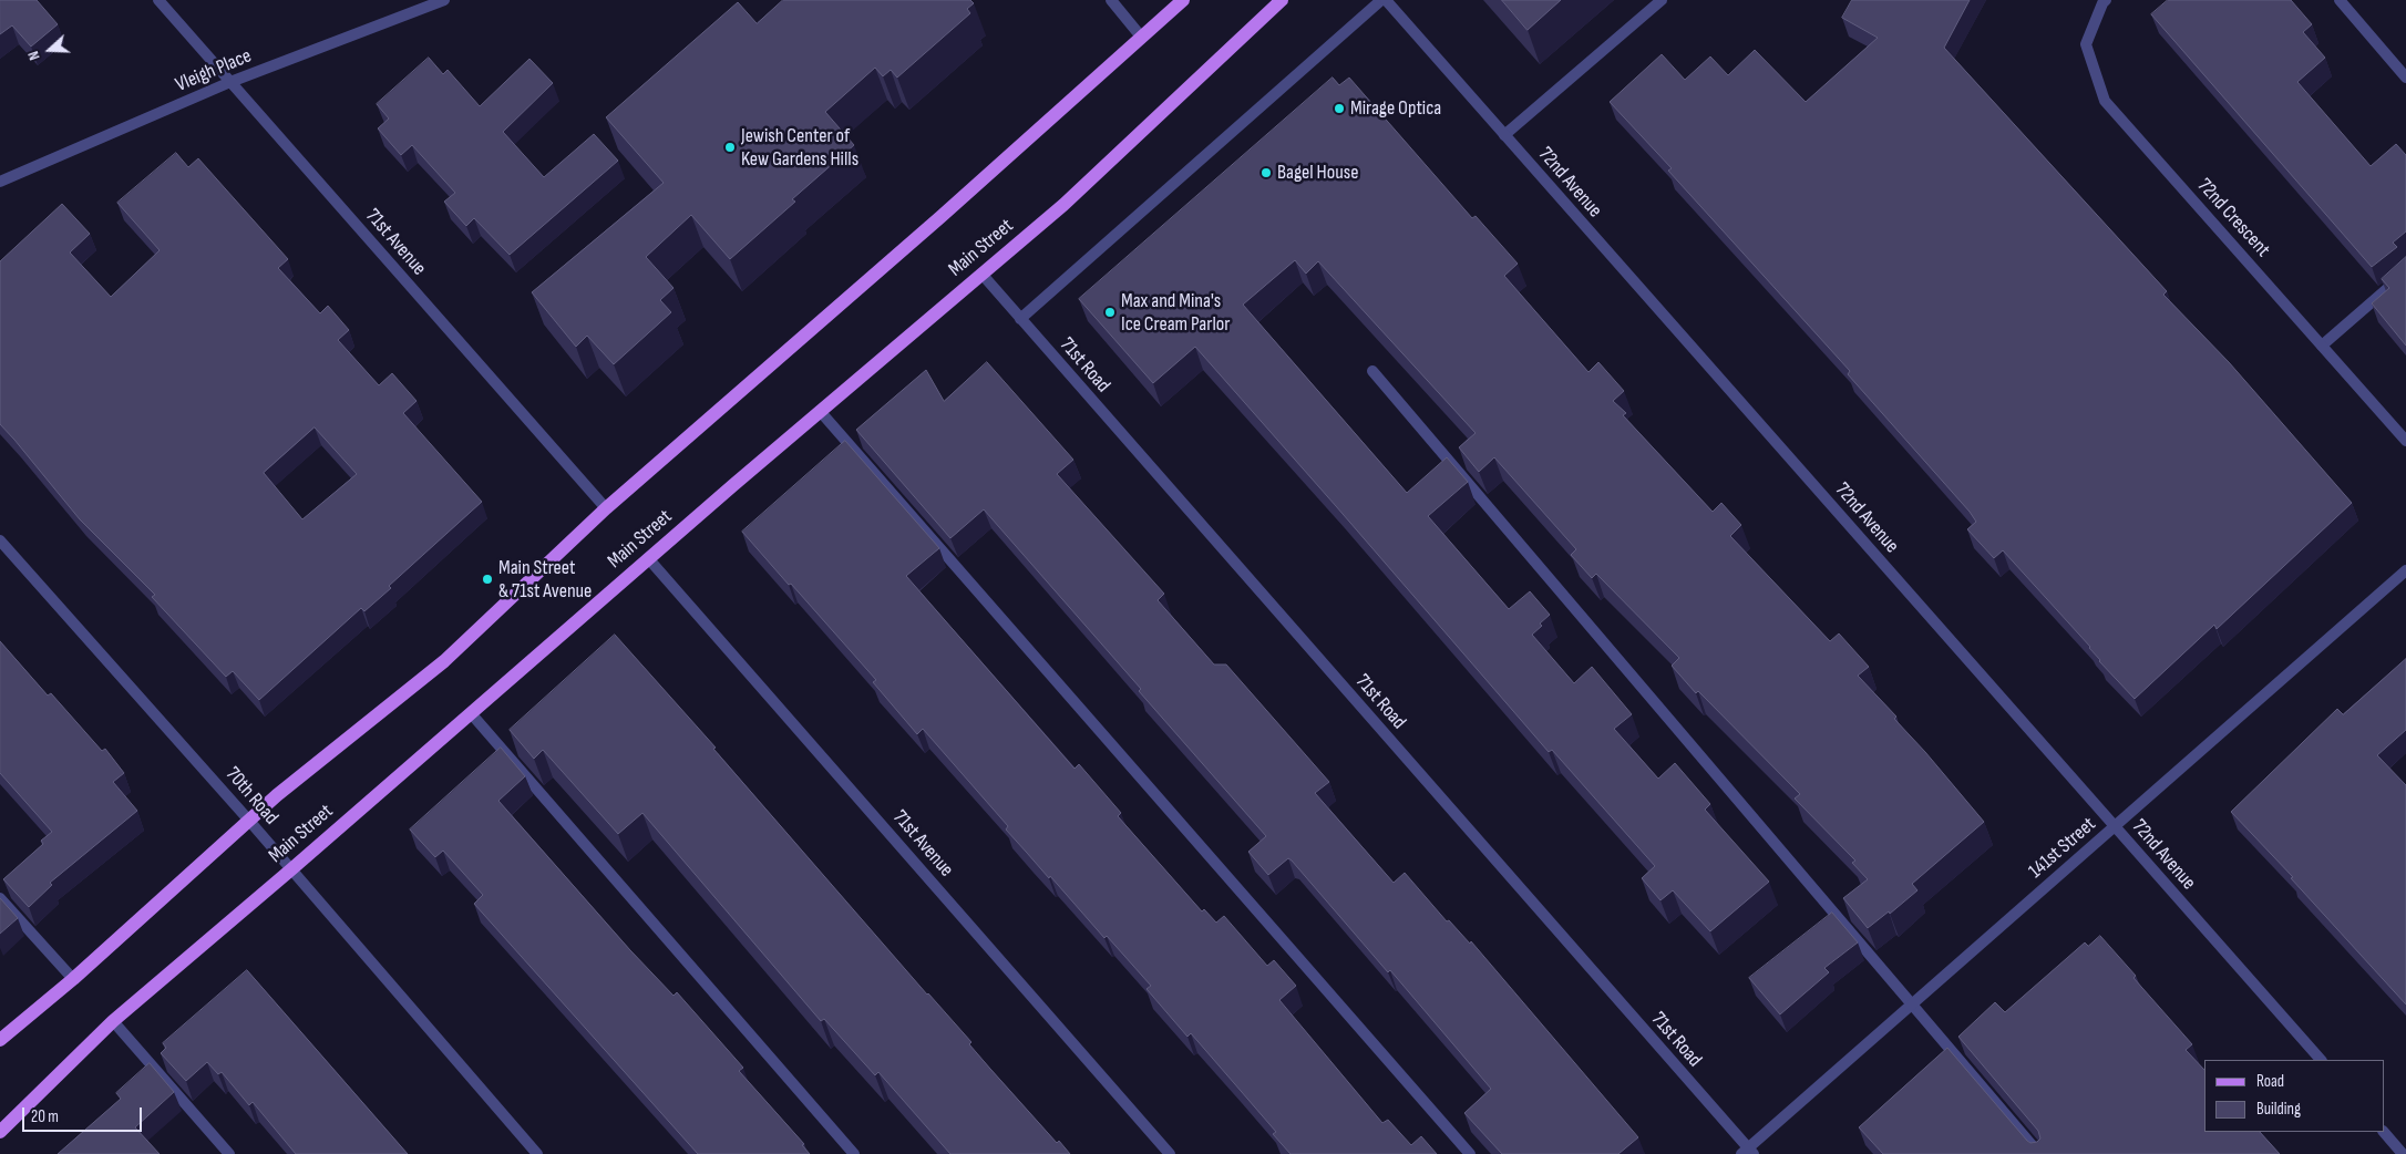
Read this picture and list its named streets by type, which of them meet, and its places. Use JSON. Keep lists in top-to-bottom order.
{
  "streets": {
    "main road": ["Main Street"],
    "street": [
      "Vleigh Place",
      "72nd Avenue",
      "72nd Crescent",
      "71st Avenue",
      "71st Road",
      "70th Road",
      "141st Street"
    ]
  },
  "crossings": [
    ["Vleigh Place", "71st Avenue"],
    ["72nd Avenue", "141st Street"],
    ["71st Avenue", "Main Street"],
    ["Main Street", "71st Road"],
    ["Main Street", "70th Road"],
    ["71st Road", "141st Street"]
  ],
  "places": [
    "Mirage Optica",
    "Jewish Center of Kew Gardens Hills",
    "Bagel House",
    "Max and Mina's Ice Cream Parlor",
    "Main Street & 71st Avenue"
  ],
  "legend": ["Road", "Building"],
  "scale_bar": "20 m",
  "north": "left"
}
